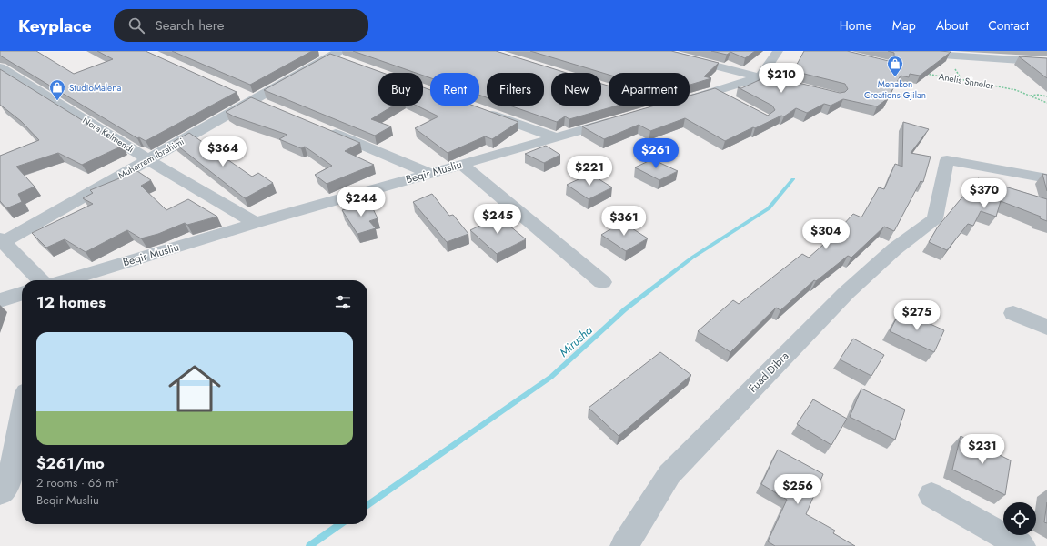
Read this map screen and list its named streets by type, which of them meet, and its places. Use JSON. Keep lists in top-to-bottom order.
{
  "streets": {
    "street": [
      "Nora Kelmendi",
      "Muharrem Ibrahimi",
      "Beqir Musliu",
      "Fuad Dibra"
    ],
    "path": ["Anelis Shneler"]
  },
  "crossings": [
    ["Nora Kelmendi", "Muharrem Ibrahimi"],
    ["Nora Kelmendi", "Beqir Musliu"]
  ],
  "water": ["Mirusha"],
  "places": {
    "shop": ["Menakon Creations Gjilan", "StudioMalena"]
  },
  "page": {
    "header": "Keyplace",
    "search": "Search here",
    "nav": [
      "Home",
      "Map",
      "About",
      "Contact"
    ],
    "price": [
      "$210",
      "$364",
      "$261",
      "$221",
      "$370",
      "$244",
      "$245",
      "$361",
      "$304",
      "$275",
      "$231",
      "$256"
    ],
    "chip": [
      "Buy",
      "Rent",
      "Filters",
      "New",
      "Apartment"
    ],
    "heading": "12 homes",
    "list": [
      {
        "name": "$261/mo",
        "note": "2 rooms · 66 m² · Beqir Musliu"
      }
    ]
  }
}
